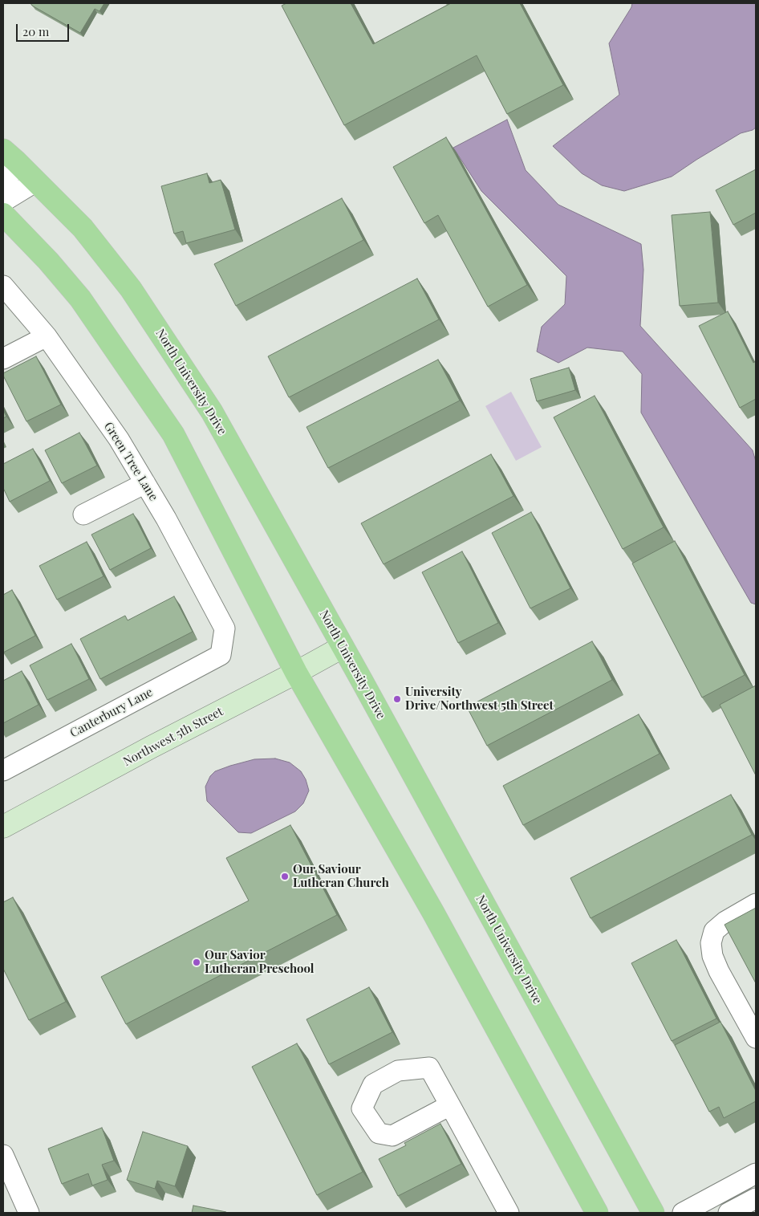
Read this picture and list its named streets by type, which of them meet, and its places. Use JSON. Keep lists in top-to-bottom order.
{
  "streets": {
    "main road": ["North University Drive"],
    "street": ["Green Tree Lane", "Canterbury Lane", "Northwest 5th Street"]
  },
  "crossings": [
    ["North University Drive", "Northwest 5th Street"],
    ["Green Tree Lane", "Canterbury Lane"]
  ],
  "places": ["University Drive/Northwest 5th Street", "Our Saviour Lutheran Church", "Our Savior Lutheran Preschool"],
  "scale_bar": "20 m"
}
